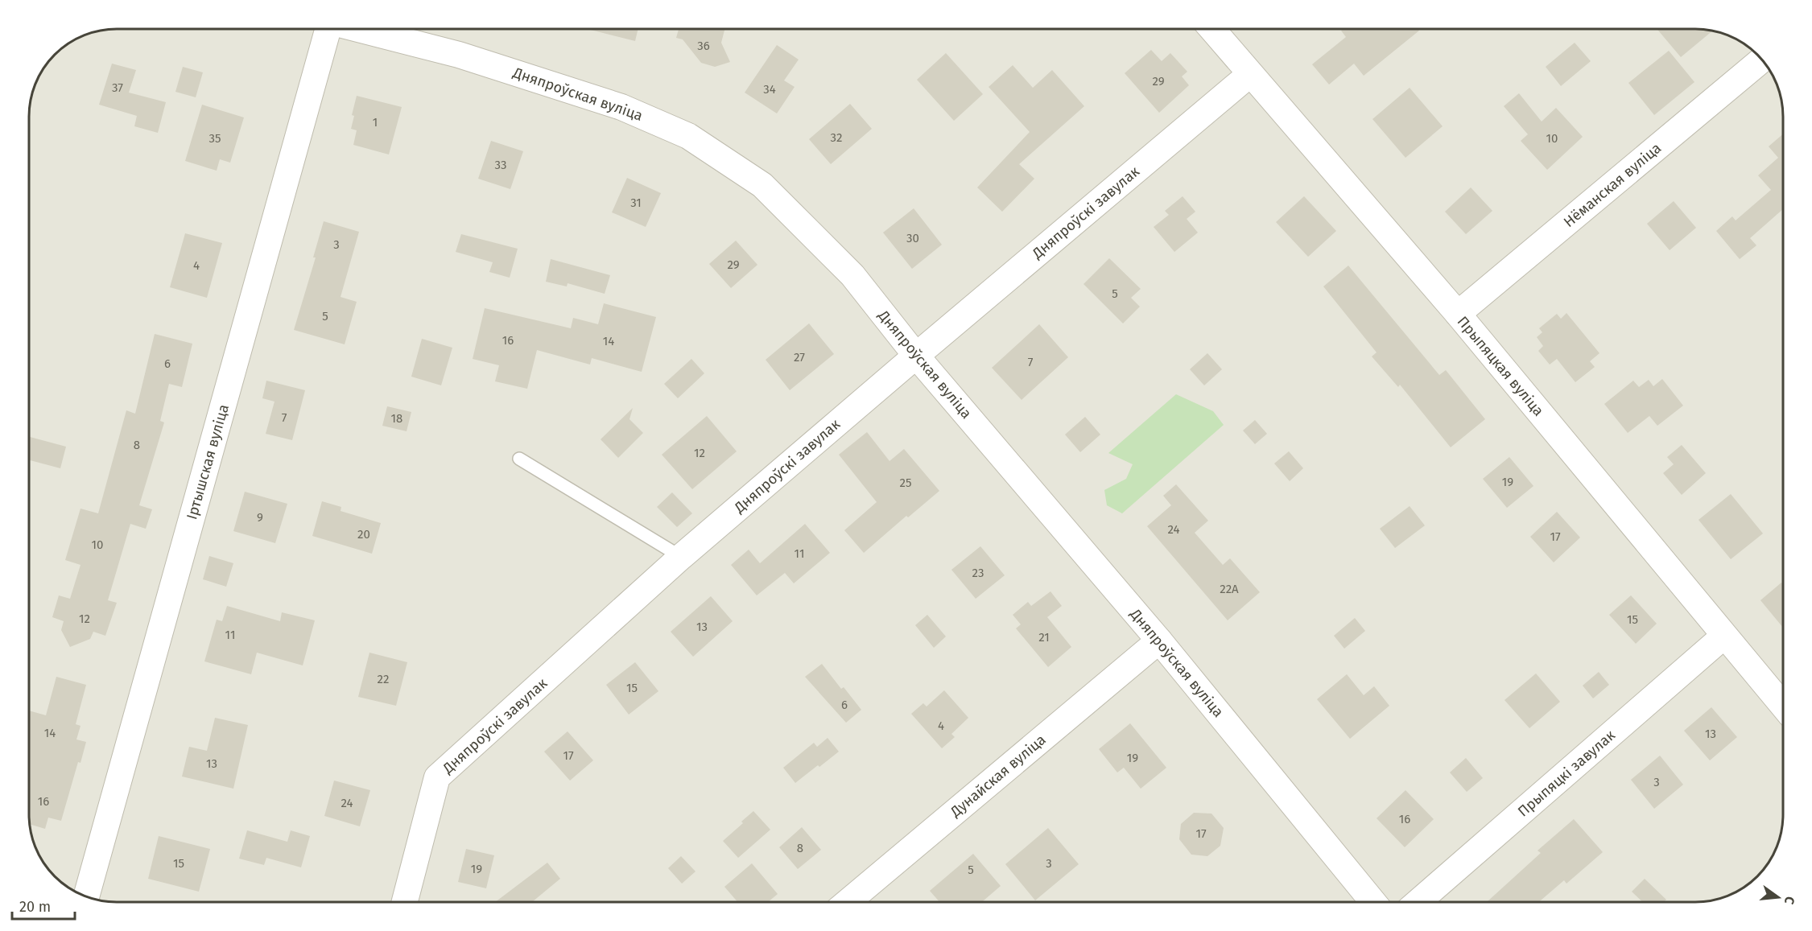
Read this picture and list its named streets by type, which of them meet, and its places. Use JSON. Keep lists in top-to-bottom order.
{
  "streets": {
    "street": [
      "Дняпроўская вуліца",
      "Нёманская вуліца",
      "Дняпроўскі завулак",
      "Прыпяцкая вуліца",
      "Іртышская вуліца",
      "Прыпяцкі завулак",
      "Дунайская вуліца"
    ]
  },
  "crossings": [
    ["Дняпроўская вуліца", "Дняпроўскі завулак"],
    ["Дняпроўская вуліца", "Дунайская вуліца"],
    ["Нёманская вуліца", "Прыпяцкая вуліца"],
    ["Дняпроўскі завулак", "Прыпяцкая вуліца"],
    ["Прыпяцкая вуліца", "Прыпяцкі завулак"]
  ],
  "house_numbers": [
    "36",
    "29",
    "37",
    "34",
    "1",
    "32",
    "35",
    "10",
    "33",
    "31",
    "30",
    "3",
    "29",
    "4",
    "5",
    "5",
    "16",
    "14",
    "27",
    "7",
    "6",
    "7",
    "18",
    "8",
    "12",
    "19",
    "25",
    "9",
    "24",
    "20",
    "17",
    "10",
    "11",
    "23",
    "22А",
    "12",
    "15",
    "13",
    "11",
    "21",
    "22",
    "15",
    "6",
    "4",
    "14",
    "13",
    "17",
    "19",
    "13",
    "3",
    "16",
    "24",
    "16",
    "17",
    "8",
    "15",
    "3",
    "19",
    "5"
  ],
  "scale_bar": "20 m",
  "north": "right"
}
